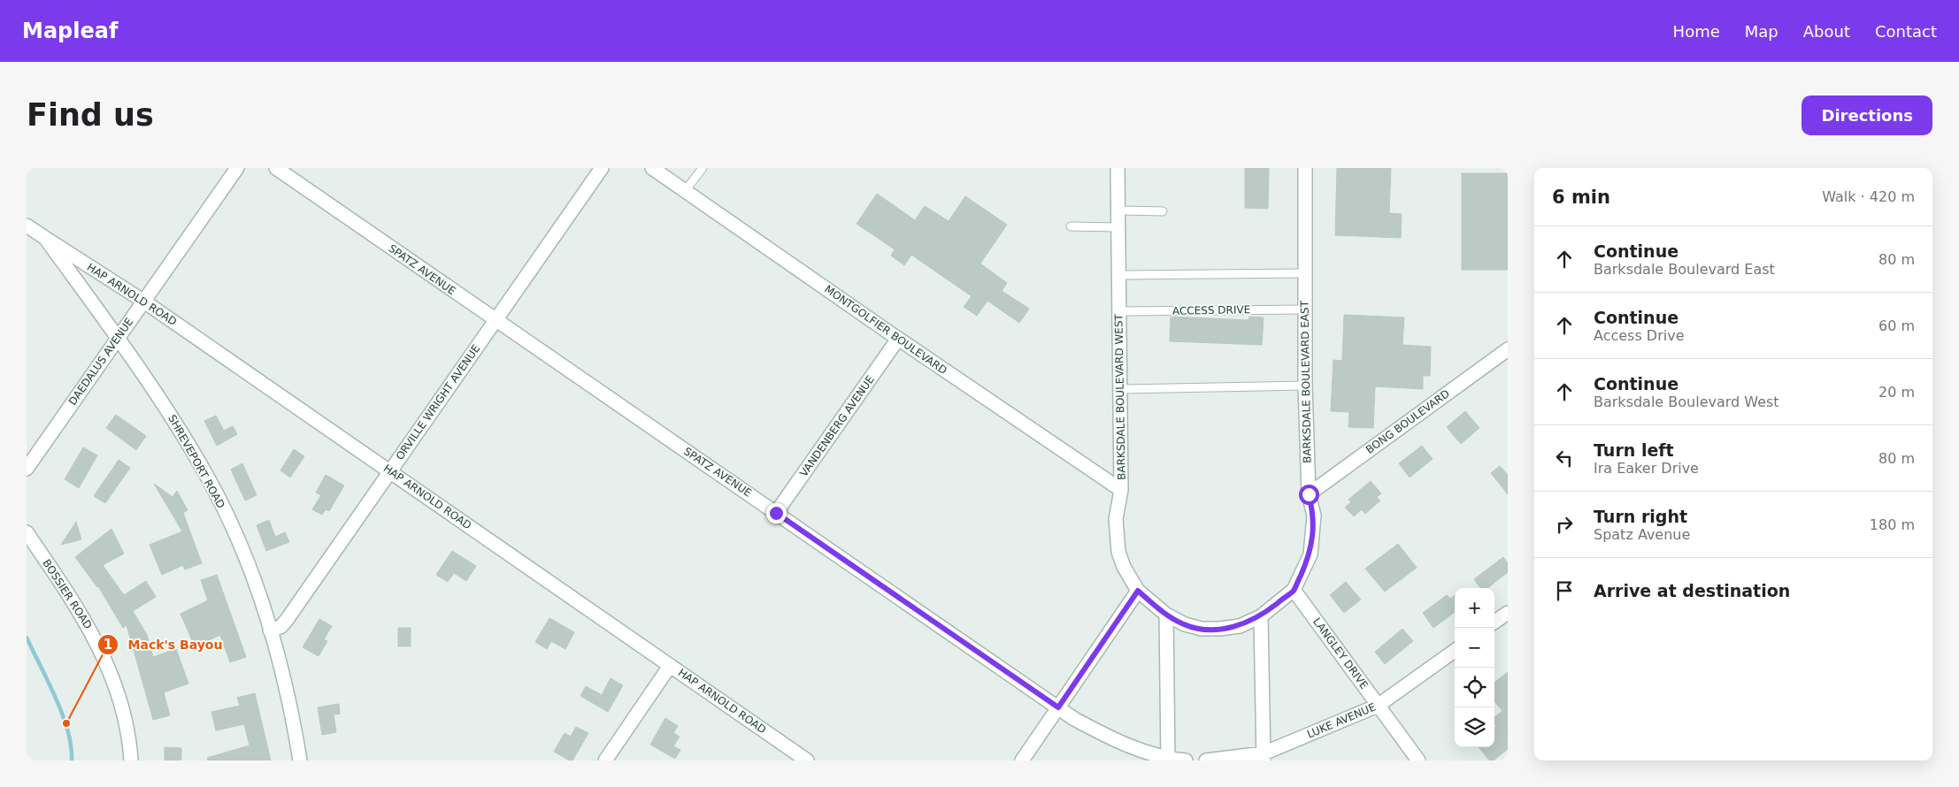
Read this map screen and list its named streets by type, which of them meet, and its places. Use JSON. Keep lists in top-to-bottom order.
{
  "streets": {
    "street": [
      "SPATZ AVENUE",
      "HAP ARNOLD ROAD",
      "MONTGOLFIER BOULEVARD",
      "DAEDALUS AVENUE",
      "BARKSDALE BOULEVARD EAST",
      "BARKSDALE BOULEVARD WEST",
      "ORVILLE WRIGHT AVENUE",
      "BONG BOULEVARD",
      "VANDENBERG AVENUE",
      "SHREVEPORT ROAD",
      "BOSSIER ROAD",
      "LANGLEY DRIVE",
      "LUKE AVENUE"
    ],
    "lane": ["ACCESS DRIVE"]
  },
  "crossings": [
    ["SPATZ AVENUE", "ORVILLE WRIGHT AVENUE"],
    ["SPATZ AVENUE", "VANDENBERG AVENUE"],
    ["HAP ARNOLD ROAD", "DAEDALUS AVENUE"],
    ["HAP ARNOLD ROAD", "ORVILLE WRIGHT AVENUE"],
    ["HAP ARNOLD ROAD", "SHREVEPORT ROAD"],
    ["ACCESS DRIVE", "BARKSDALE BOULEVARD EAST"],
    ["ACCESS DRIVE", "BARKSDALE BOULEVARD WEST"],
    ["MONTGOLFIER BOULEVARD", "BARKSDALE BOULEVARD WEST"],
    ["MONTGOLFIER BOULEVARD", "VANDENBERG AVENUE"],
    ["DAEDALUS AVENUE", "SHREVEPORT ROAD"],
    ["BARKSDALE BOULEVARD EAST", "BONG BOULEVARD"],
    ["BARKSDALE BOULEVARD EAST", "LANGLEY DRIVE"],
    ["ORVILLE WRIGHT AVENUE", "SHREVEPORT ROAD"],
    ["LANGLEY DRIVE", "LUKE AVENUE"]
  ],
  "places": ["Mack's Bayou"],
  "page": {
    "header": "Mapleaf",
    "nav": [
      "Home",
      "Map",
      "About",
      "Contact"
    ],
    "buttons": "Directions",
    "title": "Find us",
    "heading": ["6 min", "Walk · 420 m"],
    "list": [
      ["Continue", "Barksdale Boulevard East", "80 m"],
      ["Continue", "Access Drive", "60 m"],
      ["Continue", "Barksdale Boulevard West", "20 m"],
      ["Turn left", "Ira Eaker Drive", "80 m"],
      ["Turn right", "Spatz Avenue", "180 m"],
      "Arrive at destination"
    ],
    "map_buttons": ["+", "−"]
  }
}
